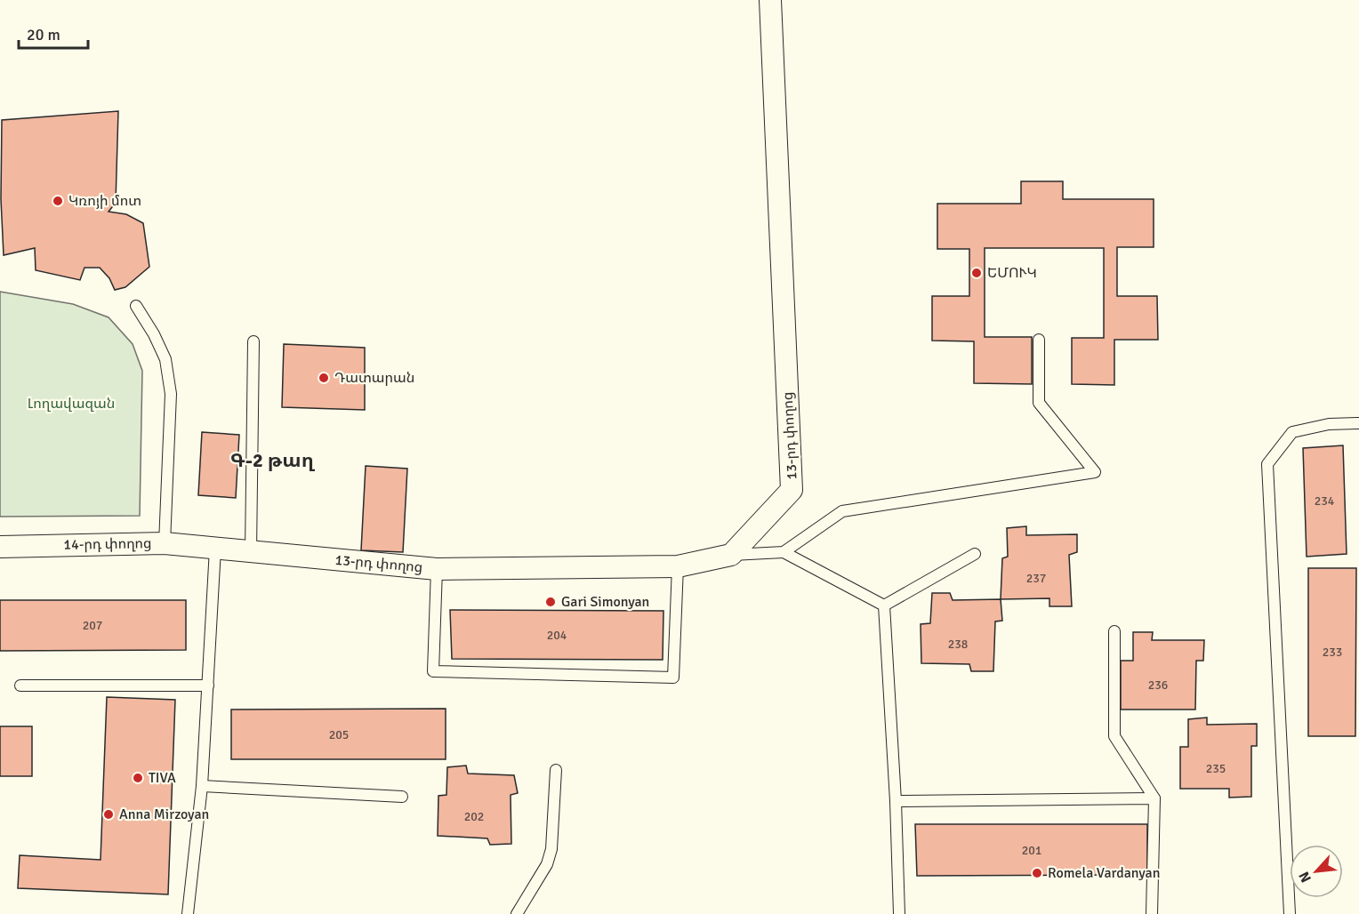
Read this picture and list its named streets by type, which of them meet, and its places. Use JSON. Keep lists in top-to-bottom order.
{
  "streets": {
    "street": ["13-րդ փողոց", "14-րդ փողոց"]
  },
  "crossings": [
    ["13-րդ փողոց", "14-րդ փողոց"]
  ],
  "districts": ["Գ-2 թաղ"],
  "parks": ["Լողավազան"],
  "places": [
    "Կռոյի մոտ",
    "ԵՄՈՒԿ",
    "Դատարան",
    "Gari Simonyan",
    "TIVA",
    "Anna Mirzoyan",
    "Romela Vardanyan"
  ],
  "house_numbers": [
    "234",
    "237",
    "207",
    "204",
    "238",
    "233",
    "236",
    "205",
    "235",
    "202",
    "201"
  ],
  "scale_bar": "20 m",
  "north": "bottom left"
}
